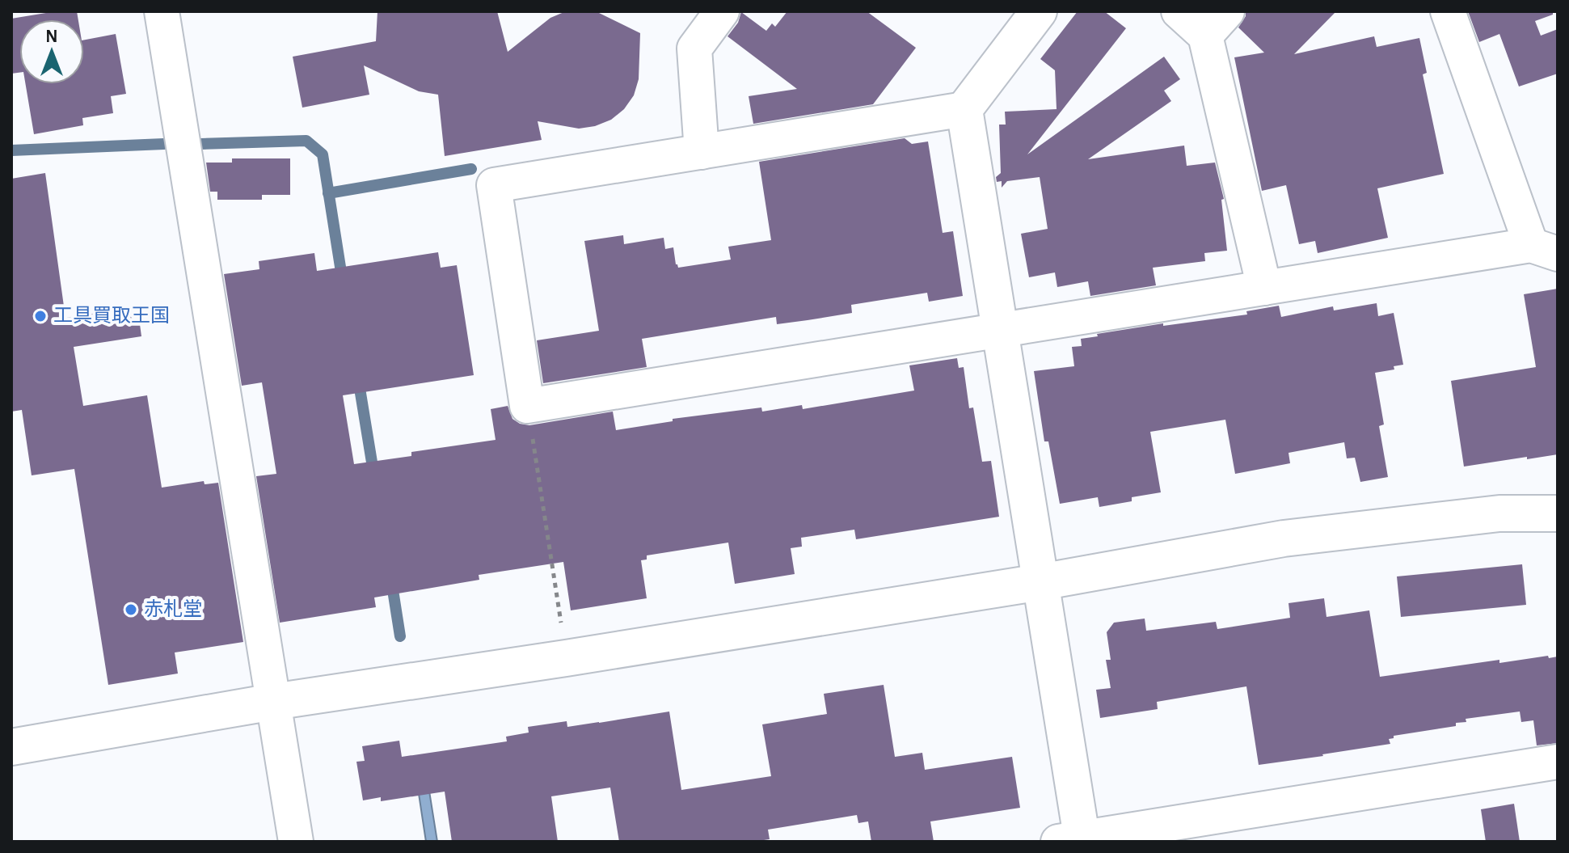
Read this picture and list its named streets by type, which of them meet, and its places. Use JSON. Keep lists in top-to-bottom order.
{
  "places": ["工具買取王国", "赤札堂"],
  "north": "top"
}
